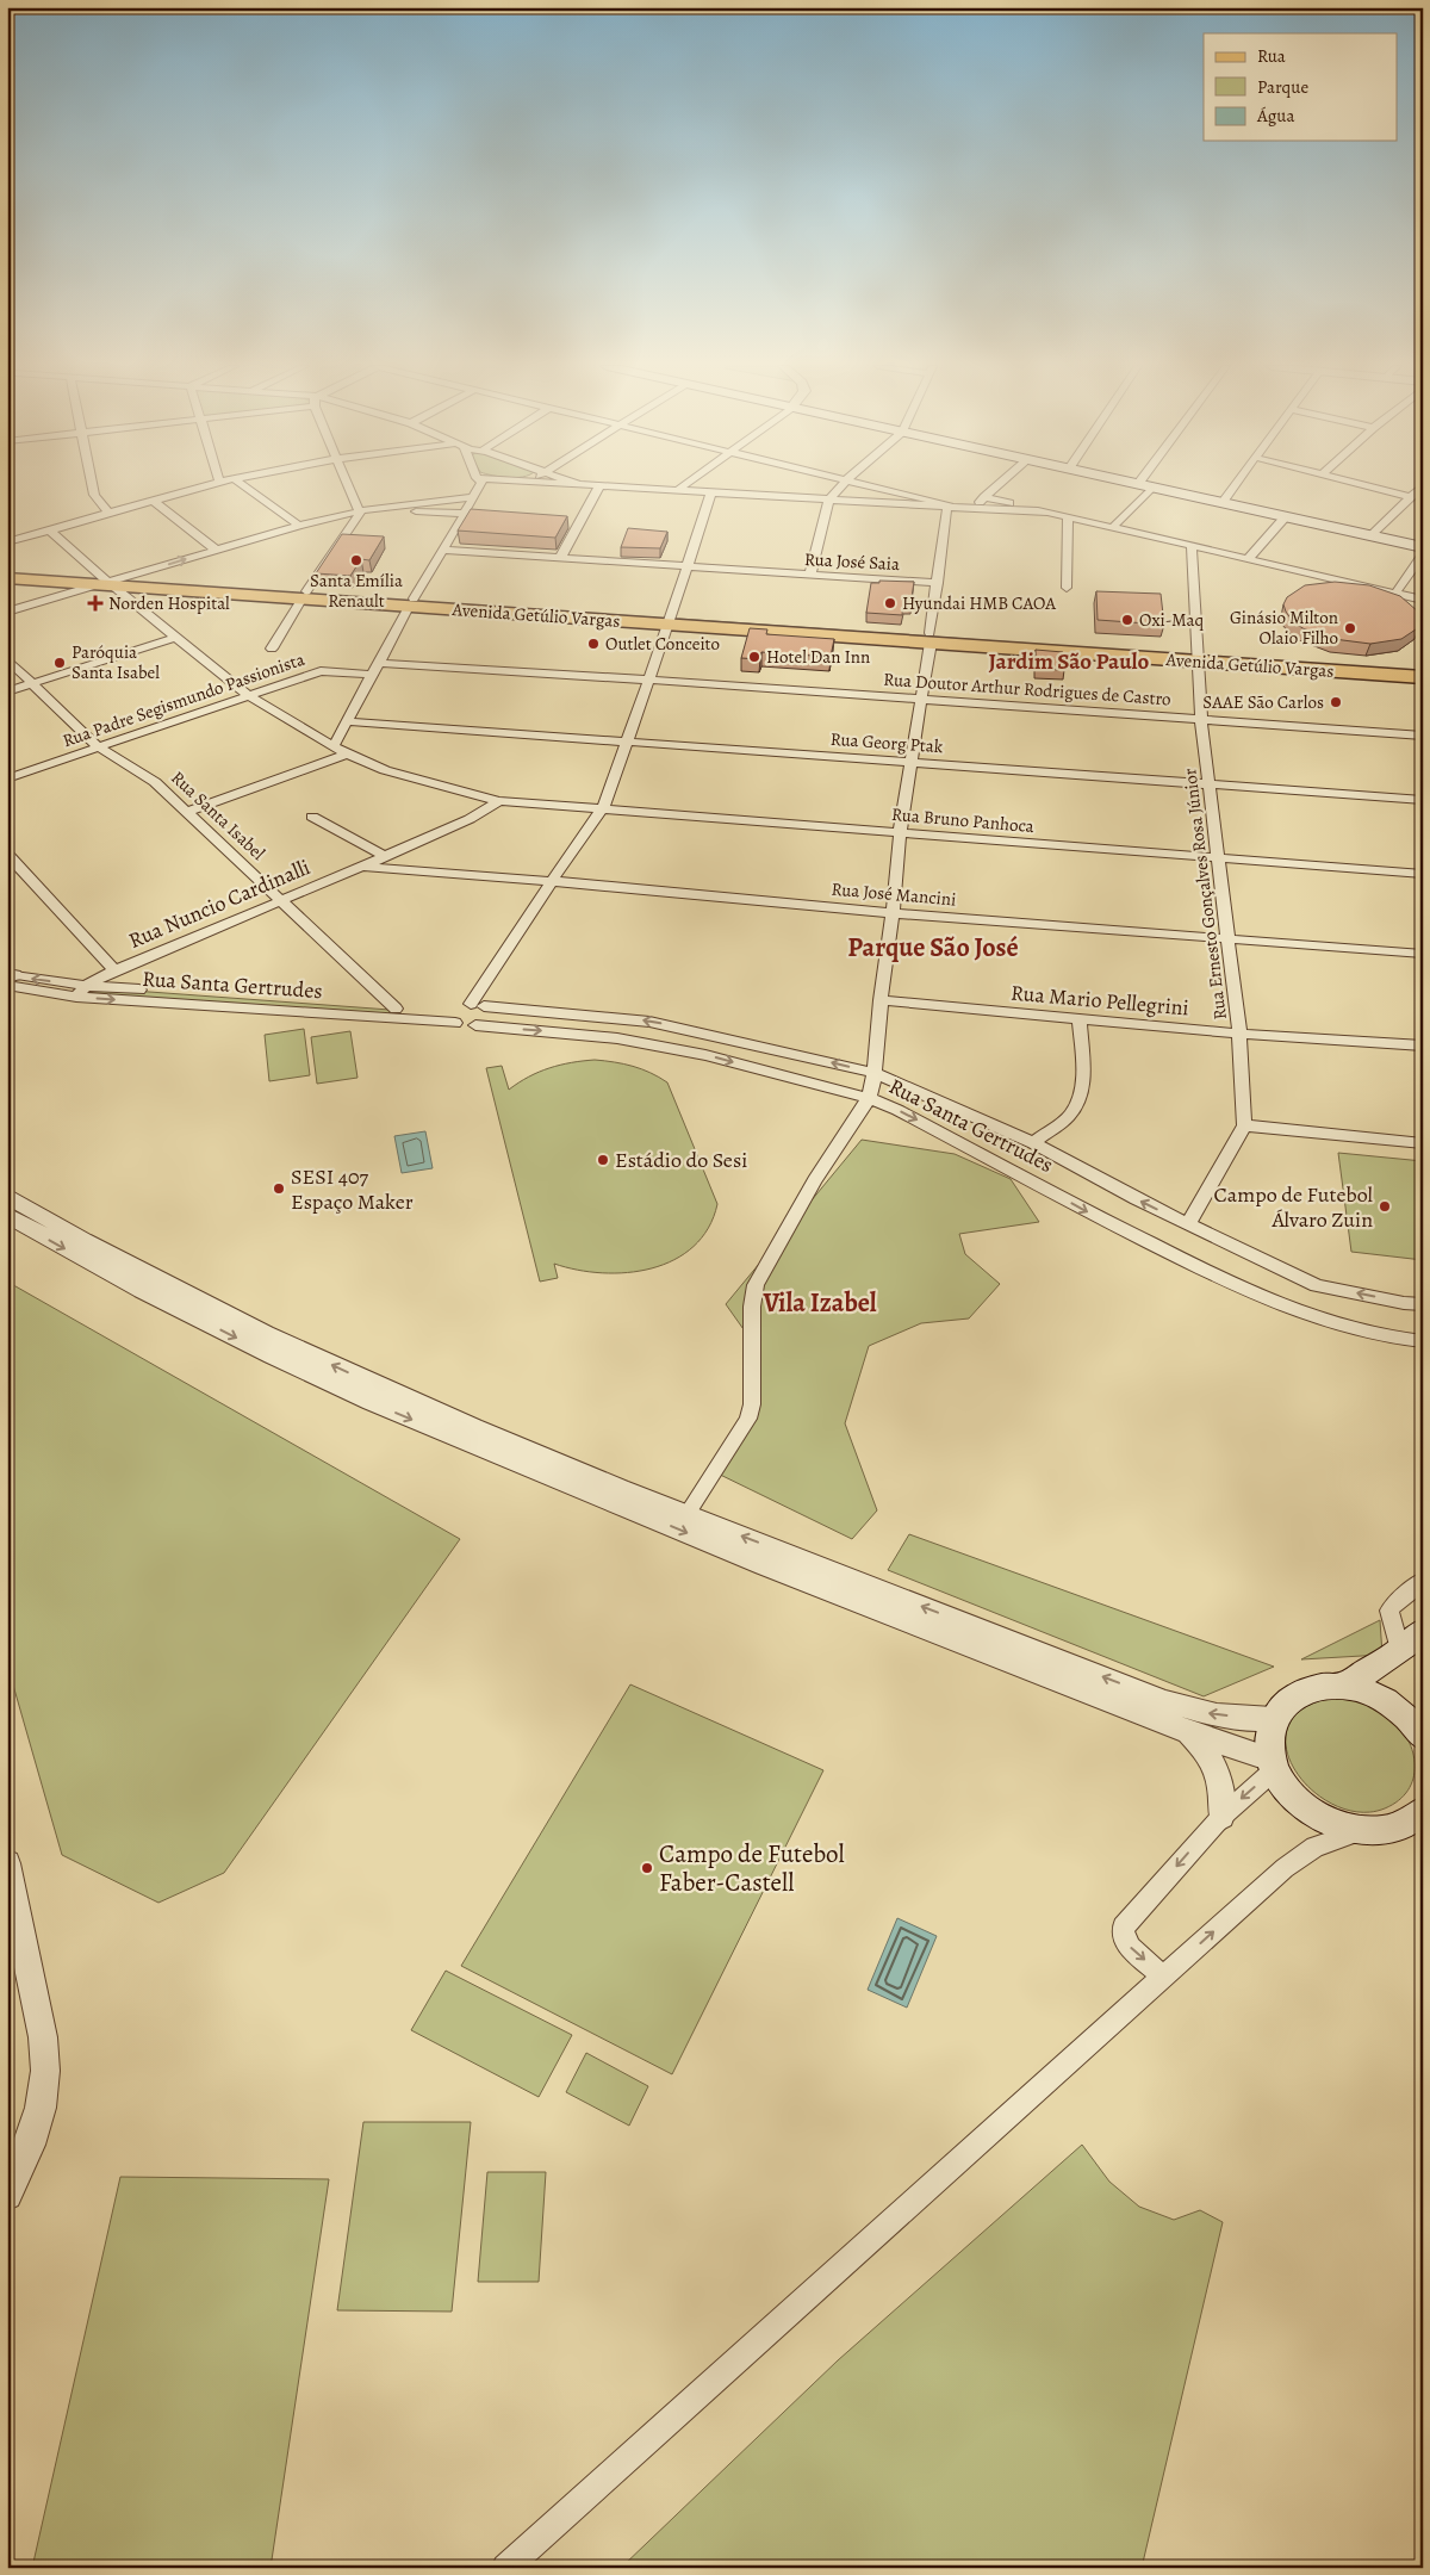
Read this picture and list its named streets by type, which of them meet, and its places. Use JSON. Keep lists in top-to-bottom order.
{
  "streets": {
    "main road": ["Avenida Getúlio Vargas"],
    "street": [
      "Rua José Saia",
      "Rua Doutor Arthur Rodrigues de Castro",
      "Rua Padre Segismundo Passionista",
      "Rua Georg Ptak",
      "Rua Santa Isabel",
      "Rua Bruno Panhoca",
      "Rua José Mancini",
      "Rua Ernesto Gonçalves Rosa Júnior",
      "Rua Nuncio Cardinalli",
      "Rua Santa Gertrudes",
      "Rua Mario Pellegrini"
    ]
  },
  "crossings": [
    ["Avenida Getúlio Vargas", "Rua Bruno Panhoca"],
    ["Avenida Getúlio Vargas", "Rua Ernesto Gonçalves Rosa Júnior"],
    ["Rua Doutor Arthur Rodrigues de Castro", "Rua Ernesto Gonçalves Rosa Júnior"],
    ["Rua Padre Segismundo Passionista", "Rua Santa Isabel"],
    ["Rua Padre Segismundo Passionista", "Rua Bruno Panhoca"],
    ["Rua Georg Ptak", "Rua Ernesto Gonçalves Rosa Júnior"],
    ["Rua Santa Isabel", "Rua Nuncio Cardinalli"],
    ["Rua Santa Isabel", "Rua Santa Gertrudes"],
    ["Rua Bruno Panhoca", "Rua Ernesto Gonçalves Rosa Júnior"],
    ["Rua Bruno Panhoca", "Rua Nuncio Cardinalli"],
    ["Rua José Mancini", "Rua Ernesto Gonçalves Rosa Júnior"],
    ["Rua José Mancini", "Rua Nuncio Cardinalli"],
    ["Rua Ernesto Gonçalves Rosa Júnior", "Rua Mario Pellegrini"],
    ["Rua Nuncio Cardinalli", "Rua Santa Gertrudes"]
  ],
  "districts": ["Jardim São Paulo", "Parque São José", "Vila Izabel"],
  "places": {
    "other": [
      "Santa Emília Renault",
      "Hyundai HMB CAOA",
      "Oxi-Maq",
      "Ginásio Milton Olaio Filho",
      "Outlet Conceito",
      "Hotel Dan Inn",
      "Paróquia Santa Isabel",
      "SAAE São Carlos",
      "Estádio do Sesi",
      "SESI 407 Espaço Maker",
      "Campo de Futebol Álvaro Zuin",
      "Campo de Futebol Faber-Castell"
    ],
    "health": ["Norden Hospital"]
  },
  "legend": ["Rua", "Parque", "Água"]
}
